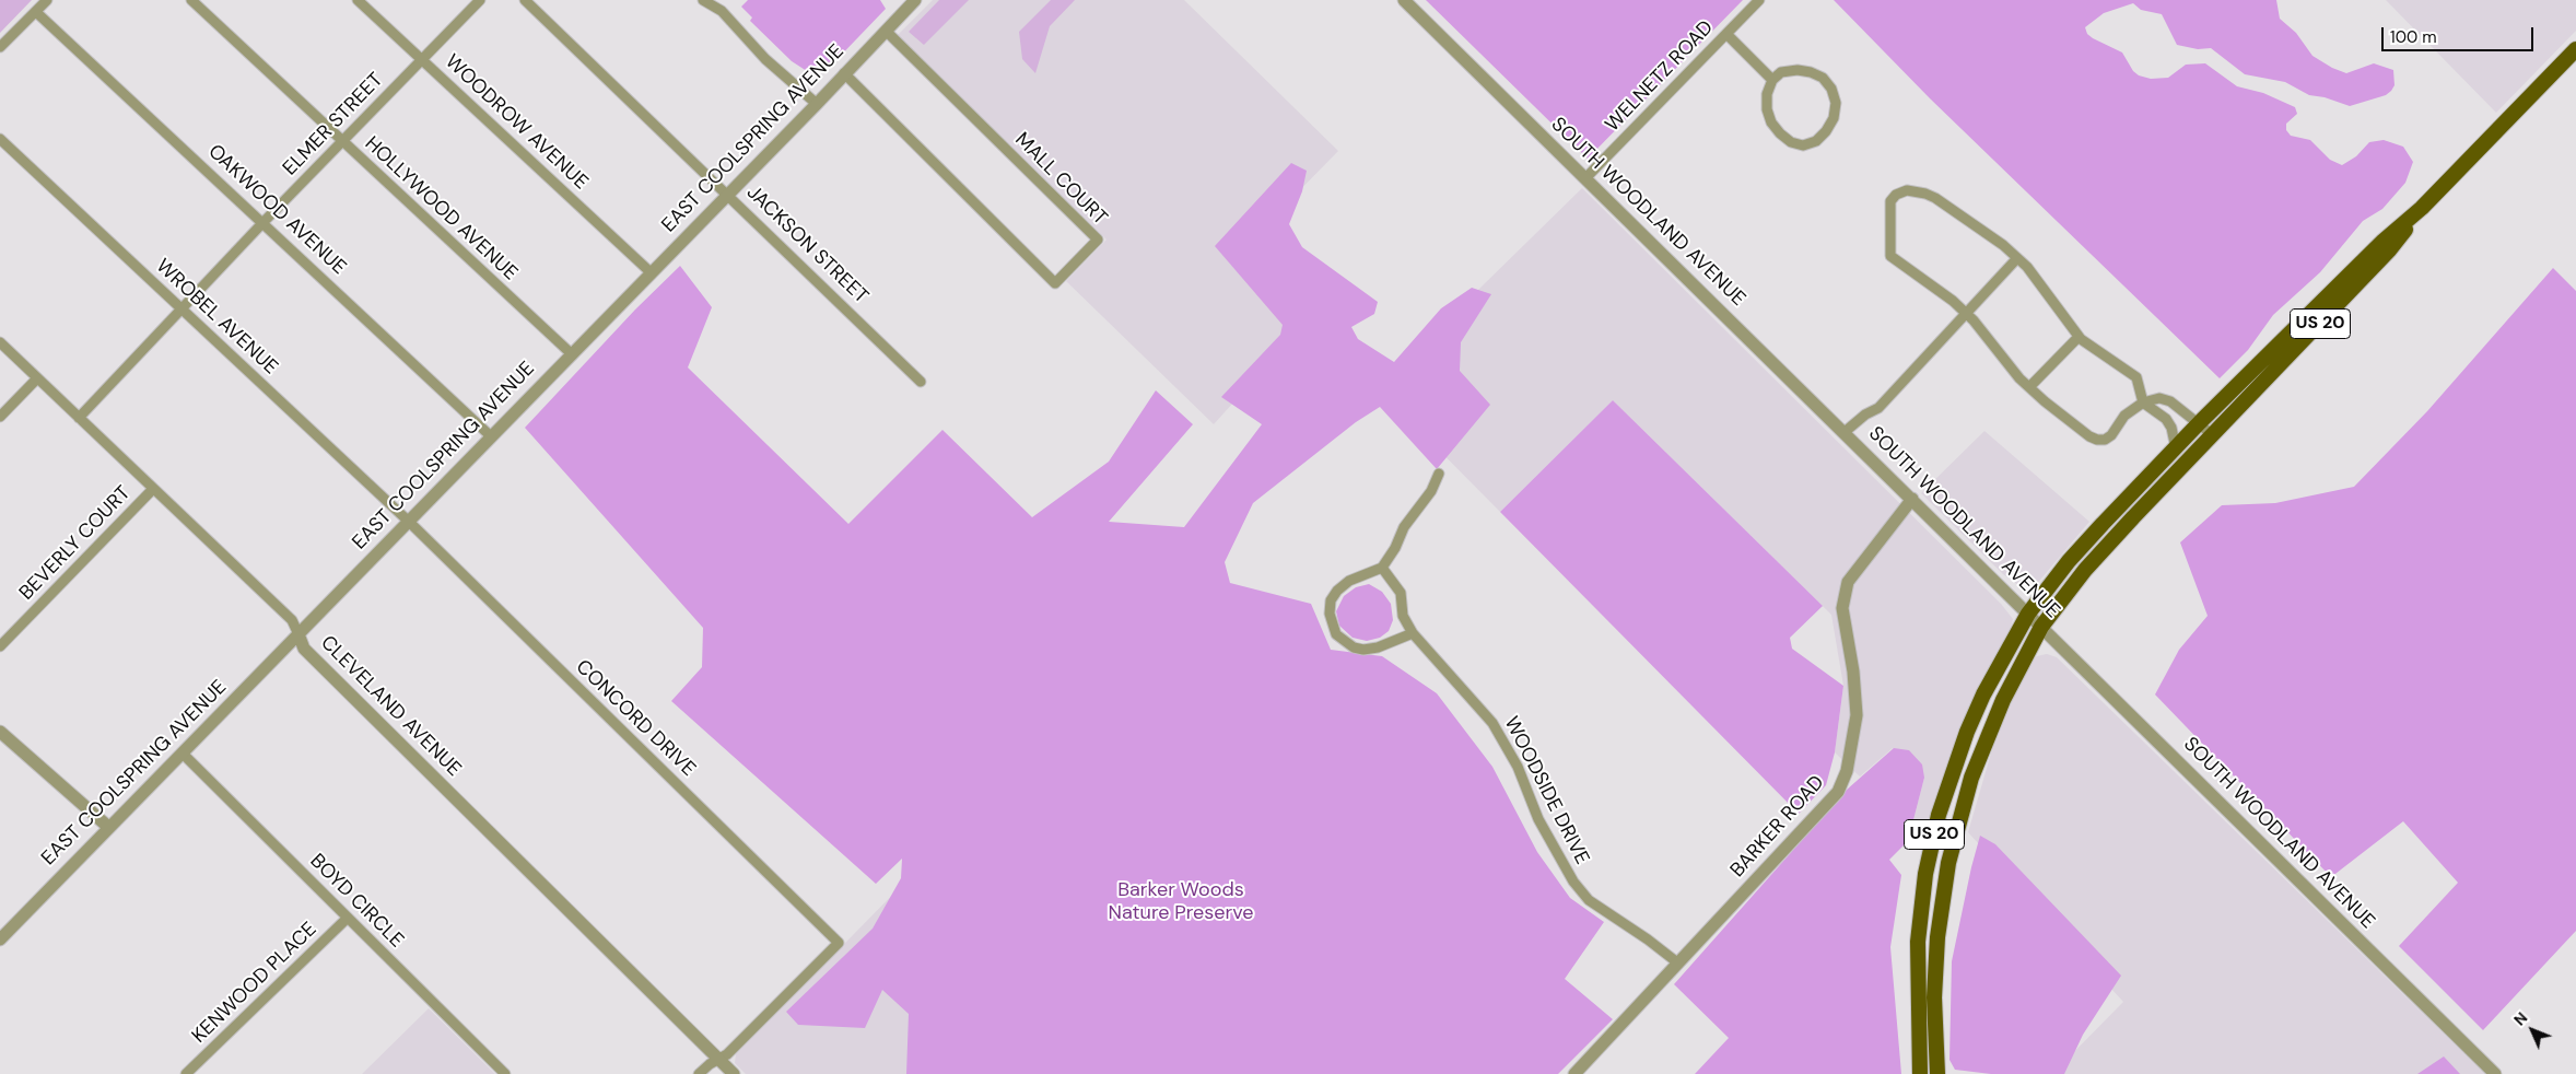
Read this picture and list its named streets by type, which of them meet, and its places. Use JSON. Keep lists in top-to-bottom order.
{
  "streets": {
    "main road": ["US 20"],
    "street": [
      "WELNETZ ROAD",
      "WOODROW AVENUE",
      "ELMER STREET",
      "EAST COOLSPRING AVENUE",
      "MALL COURT",
      "HOLLYWOOD AVENUE",
      "OAKWOOD AVENUE",
      "SOUTH WOODLAND AVENUE",
      "JACKSON STREET",
      "WROBEL AVENUE",
      "BEVERLY COURT",
      "CLEVELAND AVENUE",
      "CONCORD DRIVE",
      "WOODSIDE DRIVE",
      "BARKER ROAD",
      "BOYD CIRCLE",
      "KENWOOD PLACE"
    ]
  },
  "crossings": [
    ["WELNETZ ROAD", "SOUTH WOODLAND AVENUE"],
    ["WOODROW AVENUE", "ELMER STREET"],
    ["WOODROW AVENUE", "EAST COOLSPRING AVENUE"],
    ["ELMER STREET", "HOLLYWOOD AVENUE"],
    ["ELMER STREET", "OAKWOOD AVENUE"],
    ["ELMER STREET", "WROBEL AVENUE"],
    ["ELMER STREET", "CLEVELAND AVENUE"],
    ["EAST COOLSPRING AVENUE", "MALL COURT"],
    ["EAST COOLSPRING AVENUE", "HOLLYWOOD AVENUE"],
    ["EAST COOLSPRING AVENUE", "OAKWOOD AVENUE"],
    ["EAST COOLSPRING AVENUE", "JACKSON STREET"],
    ["EAST COOLSPRING AVENUE", "WROBEL AVENUE"],
    ["EAST COOLSPRING AVENUE", "CLEVELAND AVENUE"],
    ["EAST COOLSPRING AVENUE", "CONCORD DRIVE"],
    ["EAST COOLSPRING AVENUE", "BOYD CIRCLE"],
    ["SOUTH WOODLAND AVENUE", "US 20"],
    ["SOUTH WOODLAND AVENUE", "BARKER ROAD"],
    ["WROBEL AVENUE", "CONCORD DRIVE"],
    ["BEVERLY COURT", "CLEVELAND AVENUE"],
    ["CLEVELAND AVENUE", "CONCORD DRIVE"],
    ["WOODSIDE DRIVE", "BARKER ROAD"],
    ["BOYD CIRCLE", "KENWOOD PLACE"]
  ],
  "parks": ["Barker Woods Nature Preserve"],
  "scale_bar": "100 m",
  "north": "top left"
}
